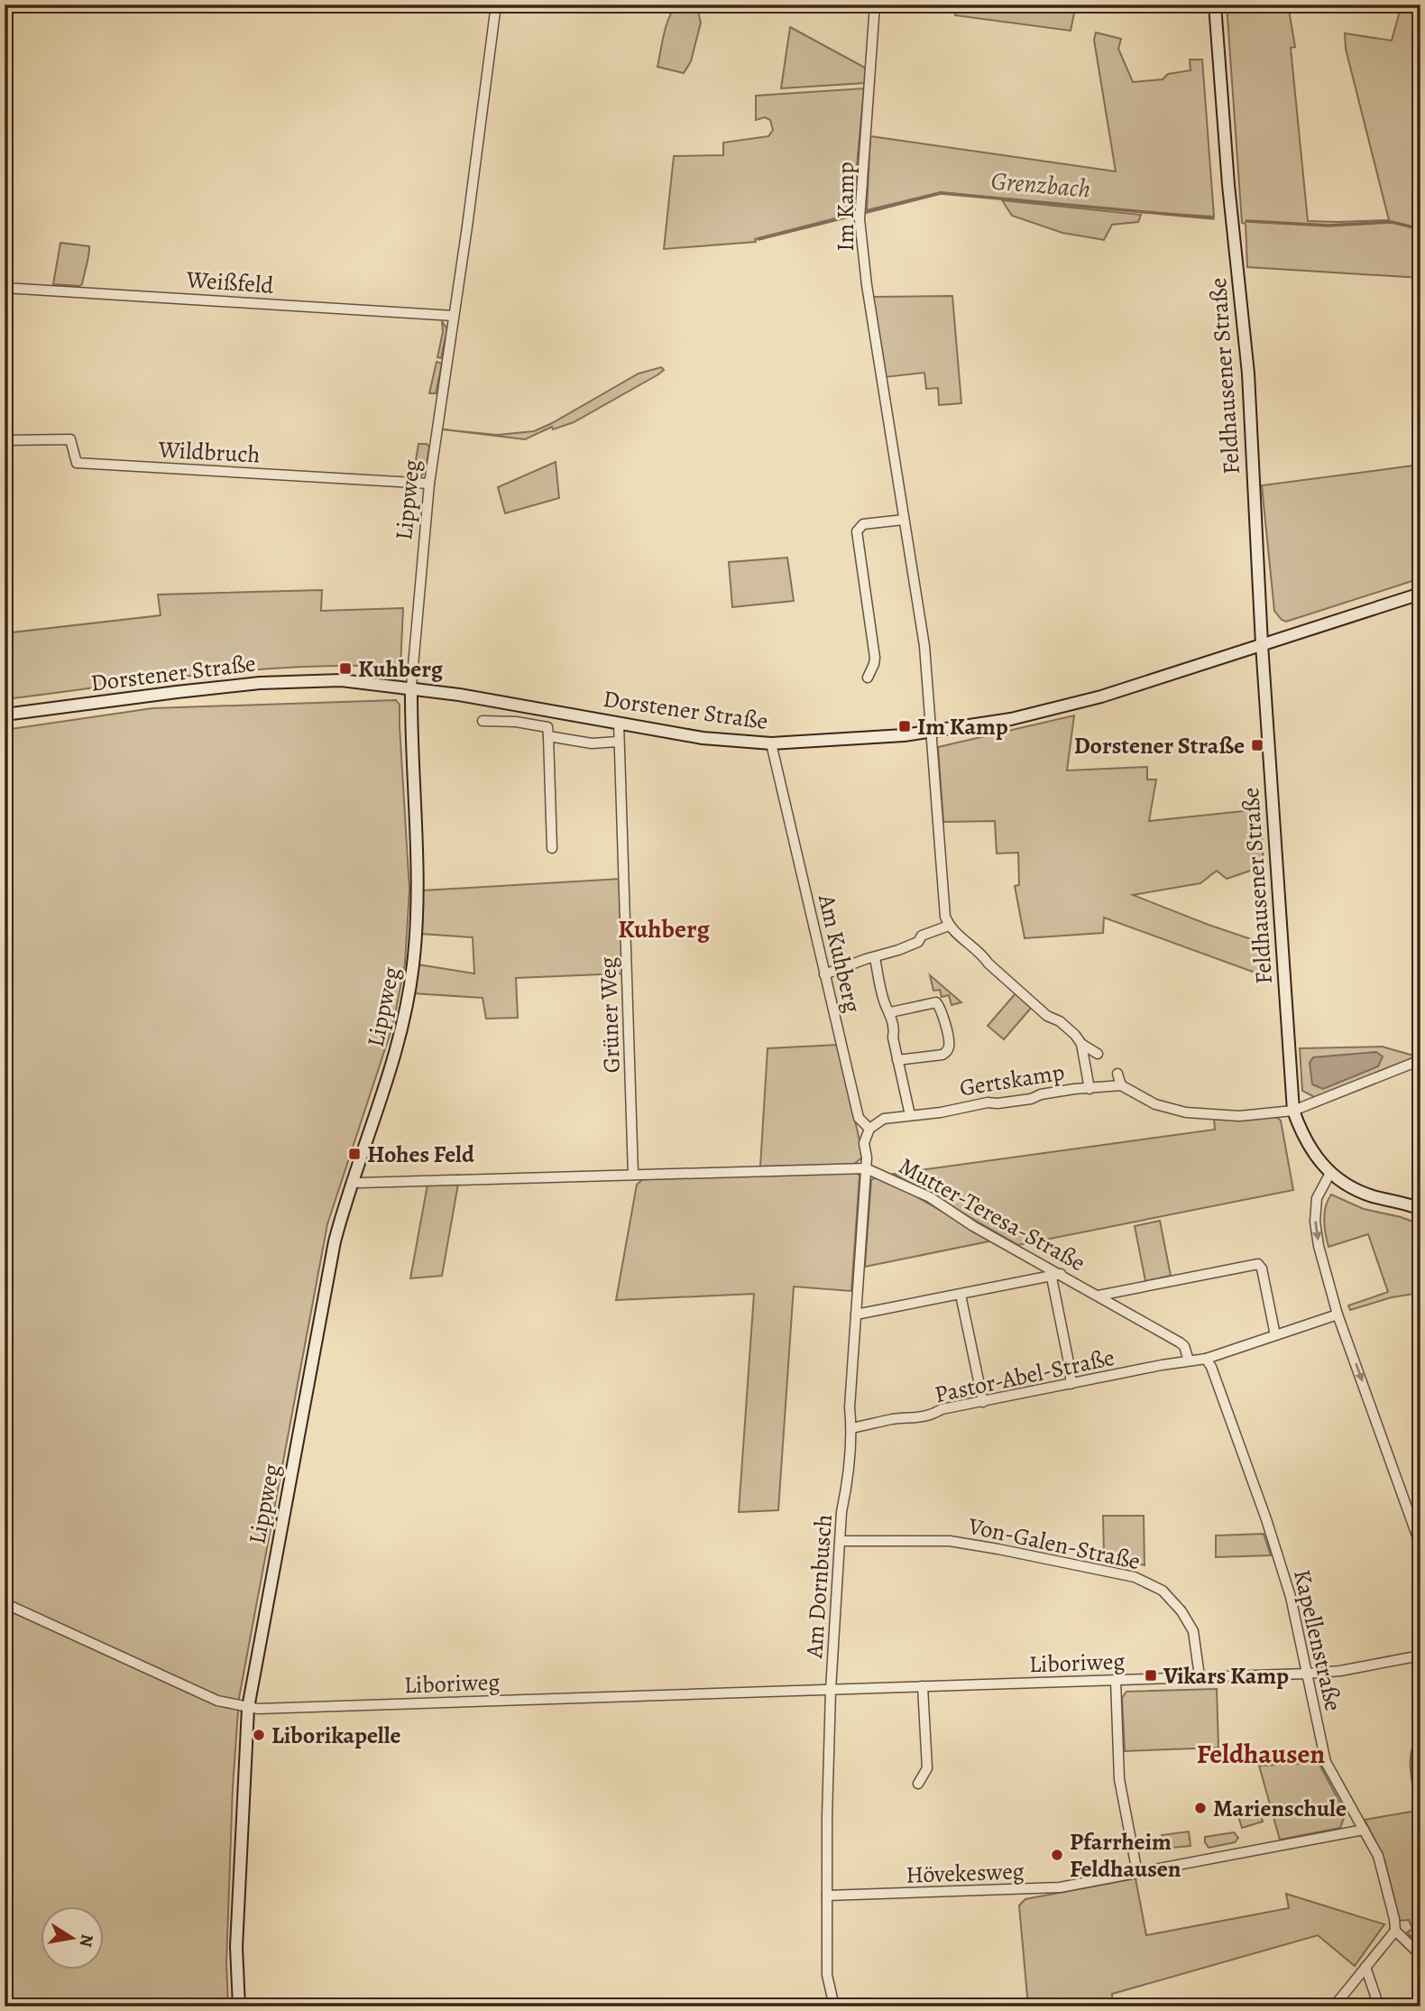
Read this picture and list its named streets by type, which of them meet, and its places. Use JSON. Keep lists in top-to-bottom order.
{
  "streets": {
    "main road": ["Feldhausener Straße", "Lippweg", "Dorstener Straße"],
    "street": [
      "Im Kamp",
      "Weißfeld",
      "Wildbruch",
      "Am Kuhberg",
      "Grüner Weg",
      "Gertskamp",
      "Mutter-Teresa-Straße",
      "Pastor-Abel-Straße",
      "Von-Galen-Straße",
      "Am Dornbusch",
      "Kapellenstraße",
      "Liboriweg",
      "Hövekesweg"
    ]
  },
  "crossings": [
    ["Im Kamp", "Dorstener Straße"],
    ["Weißfeld", "Lippweg"],
    ["Feldhausener Straße", "Dorstener Straße"],
    ["Wildbruch", "Lippweg"],
    ["Lippweg", "Dorstener Straße"],
    ["Lippweg", "Liboriweg"],
    ["Dorstener Straße", "Am Kuhberg"],
    ["Dorstener Straße", "Grüner Weg"],
    ["Am Kuhberg", "Gertskamp"],
    ["Mutter-Teresa-Straße", "Pastor-Abel-Straße"],
    ["Mutter-Teresa-Straße", "Am Dornbusch"],
    ["Pastor-Abel-Straße", "Am Dornbusch"],
    ["Pastor-Abel-Straße", "Kapellenstraße"],
    ["Von-Galen-Straße", "Am Dornbusch"],
    ["Von-Galen-Straße", "Liboriweg"],
    ["Am Dornbusch", "Liboriweg"],
    ["Am Dornbusch", "Hövekesweg"],
    ["Kapellenstraße", "Liboriweg"],
    ["Kapellenstraße", "Hövekesweg"]
  ],
  "districts": ["Kuhberg", "Feldhausen"],
  "water": ["Grenzbach"],
  "places": {
    "transit": [
      "Kuhberg",
      "Im Kamp",
      "Dorstener Straße",
      "Hohes Feld",
      "Vikars Kamp"
    ],
    "other": ["Liborikapelle", "Marienschule", "Pfarrheim Feldhausen"]
  },
  "north": "right"
}
